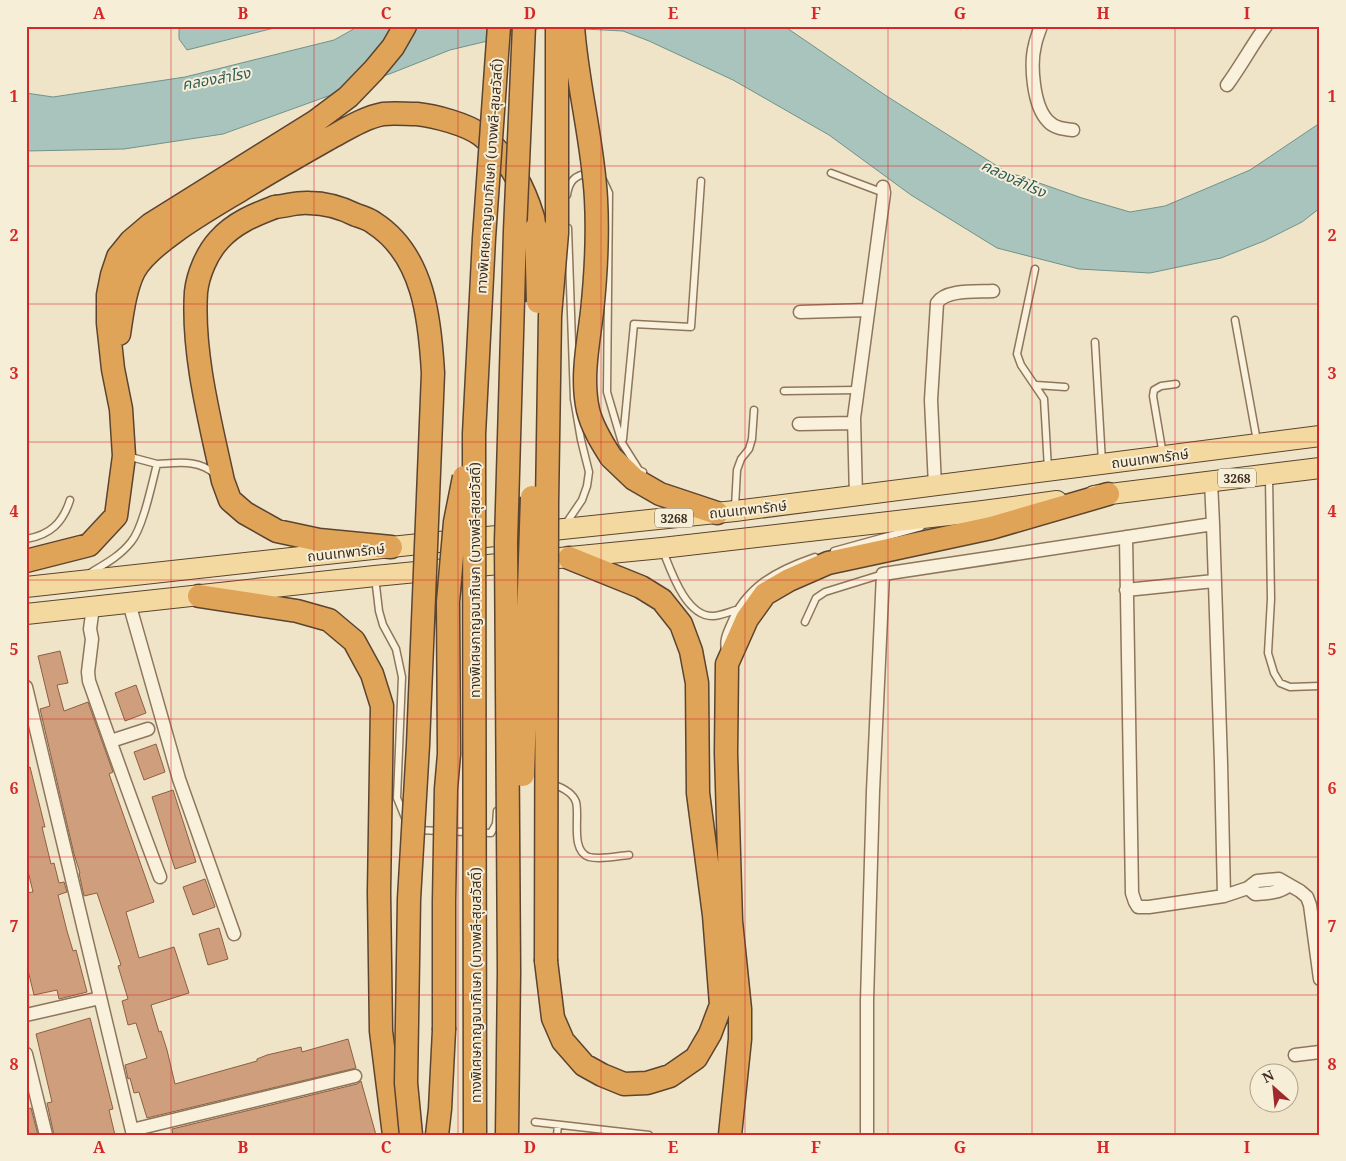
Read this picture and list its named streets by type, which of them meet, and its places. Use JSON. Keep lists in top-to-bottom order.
{
  "streets": {
    "highway": ["ทางพิเศษกาญจนาภิเษก (บางพลี-สุขสวัสดิ์)"],
    "main road": ["ถนนเทพารักษ์", "3268"]
  },
  "water": ["คลองสำโรง"],
  "north": "top left",
  "grid": {
    "columns": [
      "A",
      "B",
      "C",
      "D",
      "E",
      "F",
      "G",
      "H",
      "I"
    ],
    "rows": [
      "1",
      "2",
      "3",
      "4",
      "5",
      "6",
      "7",
      "8"
    ]
  }
}
